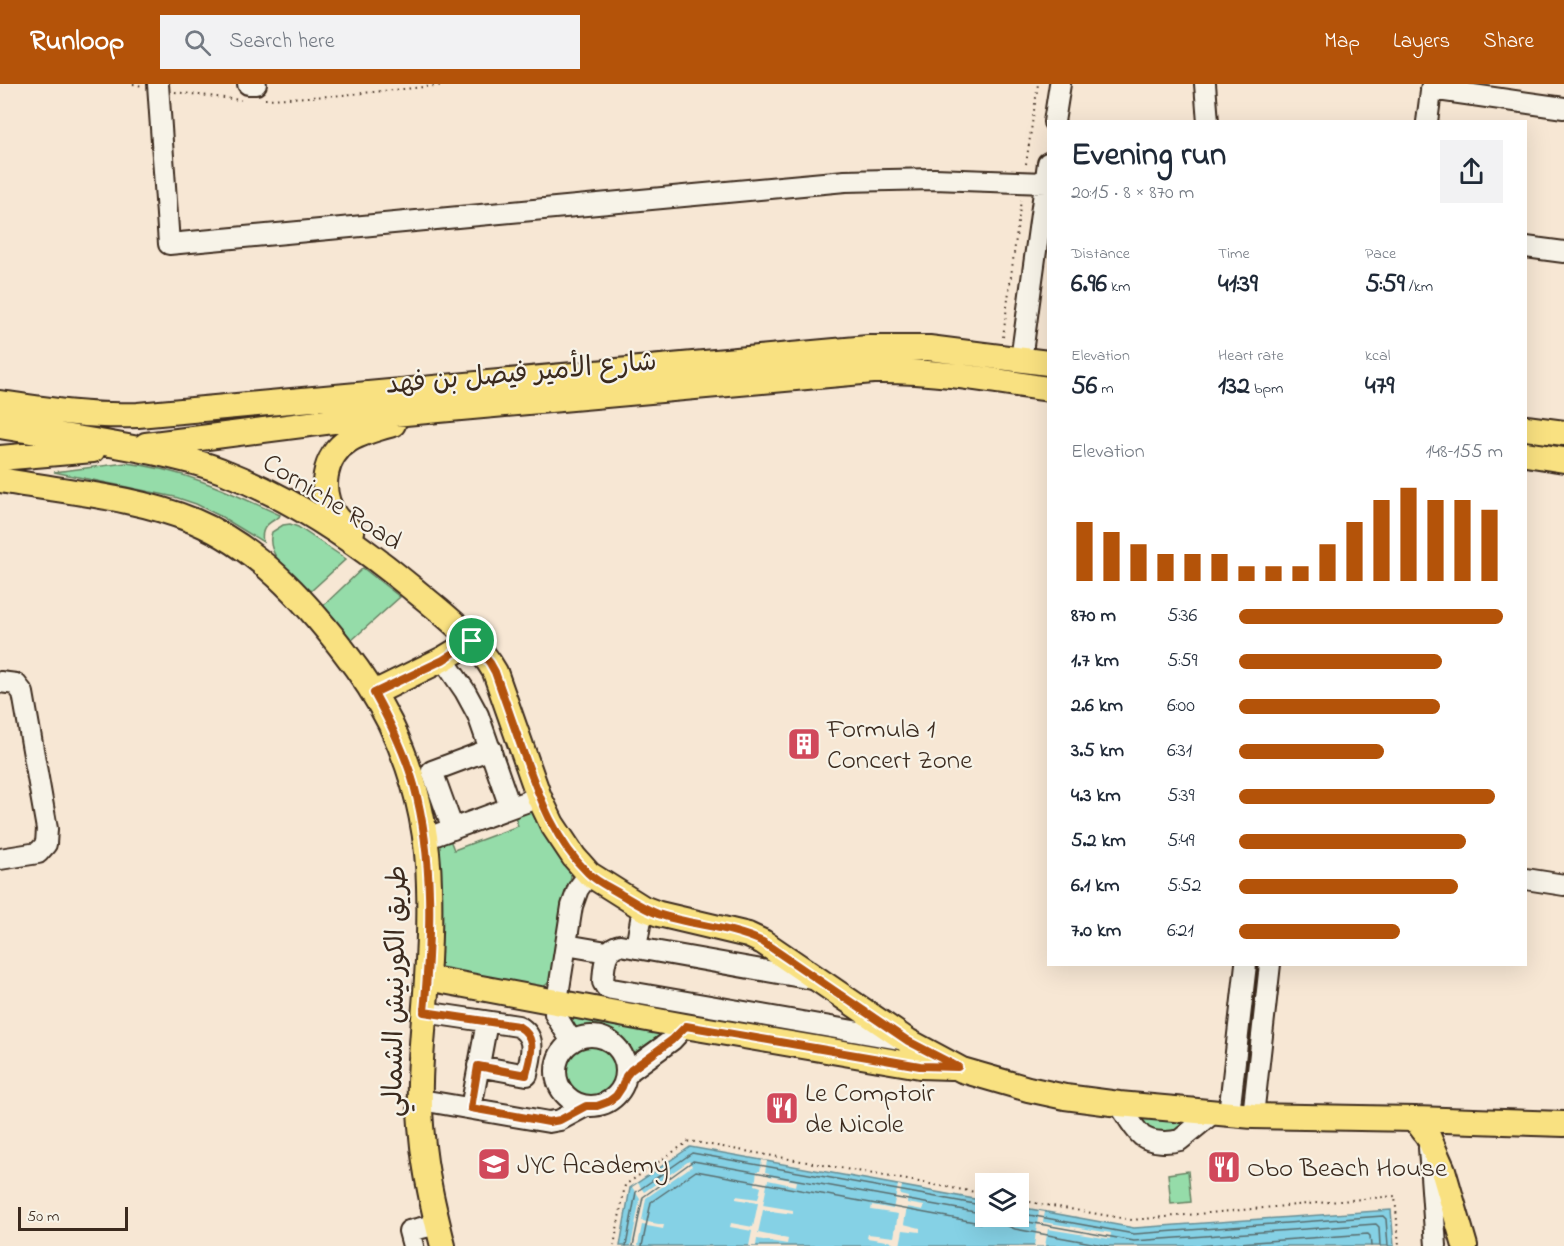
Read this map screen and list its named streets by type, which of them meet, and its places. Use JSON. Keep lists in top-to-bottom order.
{
  "streets": {
    "main road": ["شارع الأمير فيصل بن فهد", "Corniche Road", "طريق الكورنيش الشمالي"]
  },
  "crossings": [
    ["شارع الأمير فيصل بن فهد", "Corniche Road"]
  ],
  "places": {
    "building": ["Formula 1 Concert Zone"],
    "restaurant": ["Le Comptoir de Nicole", "Obo Beach House"],
    "school or university": ["JYC Academy"]
  },
  "scale_bar": "50 m",
  "page": {
    "header": "Runloop",
    "search": "Search here",
    "nav": ["Map", "Layers", "Share"],
    "heading": ["Evening run", "20:15 · 8 × 870 m"],
    "stats": [
      ["Distance", "6.96 km"],
      ["Time", "41:39"],
      ["Pace", "5:59 /km"],
      ["Elevation", "56 m"],
      ["Heart rate", "132 bpm"],
      ["kcal", "479"]
    ],
    "chart": ["Elevation", "148–155 m"],
    "list": [
      {
        "name": "870 m",
        "note": "5:36"
      },
      {
        "name": "1.7 km",
        "note": "5:59"
      },
      {
        "name": "2.6 km",
        "note": "6:00"
      },
      {
        "name": "3.5 km",
        "note": "6:31"
      },
      {
        "name": "4.3 km",
        "note": "5:39"
      },
      {
        "name": "5.2 km",
        "note": "5:49"
      },
      {
        "name": "6.1 km",
        "note": "5:52"
      },
      {
        "name": "7.0 km",
        "note": "6:21"
      }
    ],
    "scale": "50 m"
  }
}
